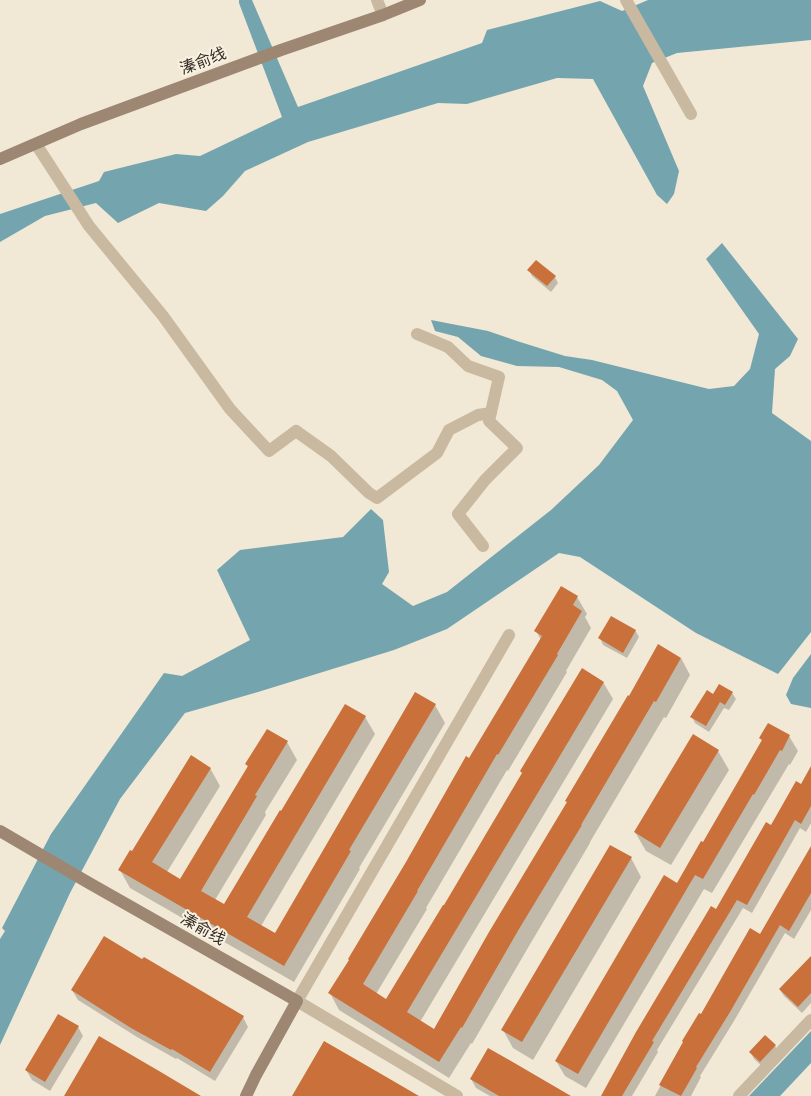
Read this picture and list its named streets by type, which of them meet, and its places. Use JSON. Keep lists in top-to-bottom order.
{
  "streets": {
    "main road": ["溱俞线"]
  }
}
